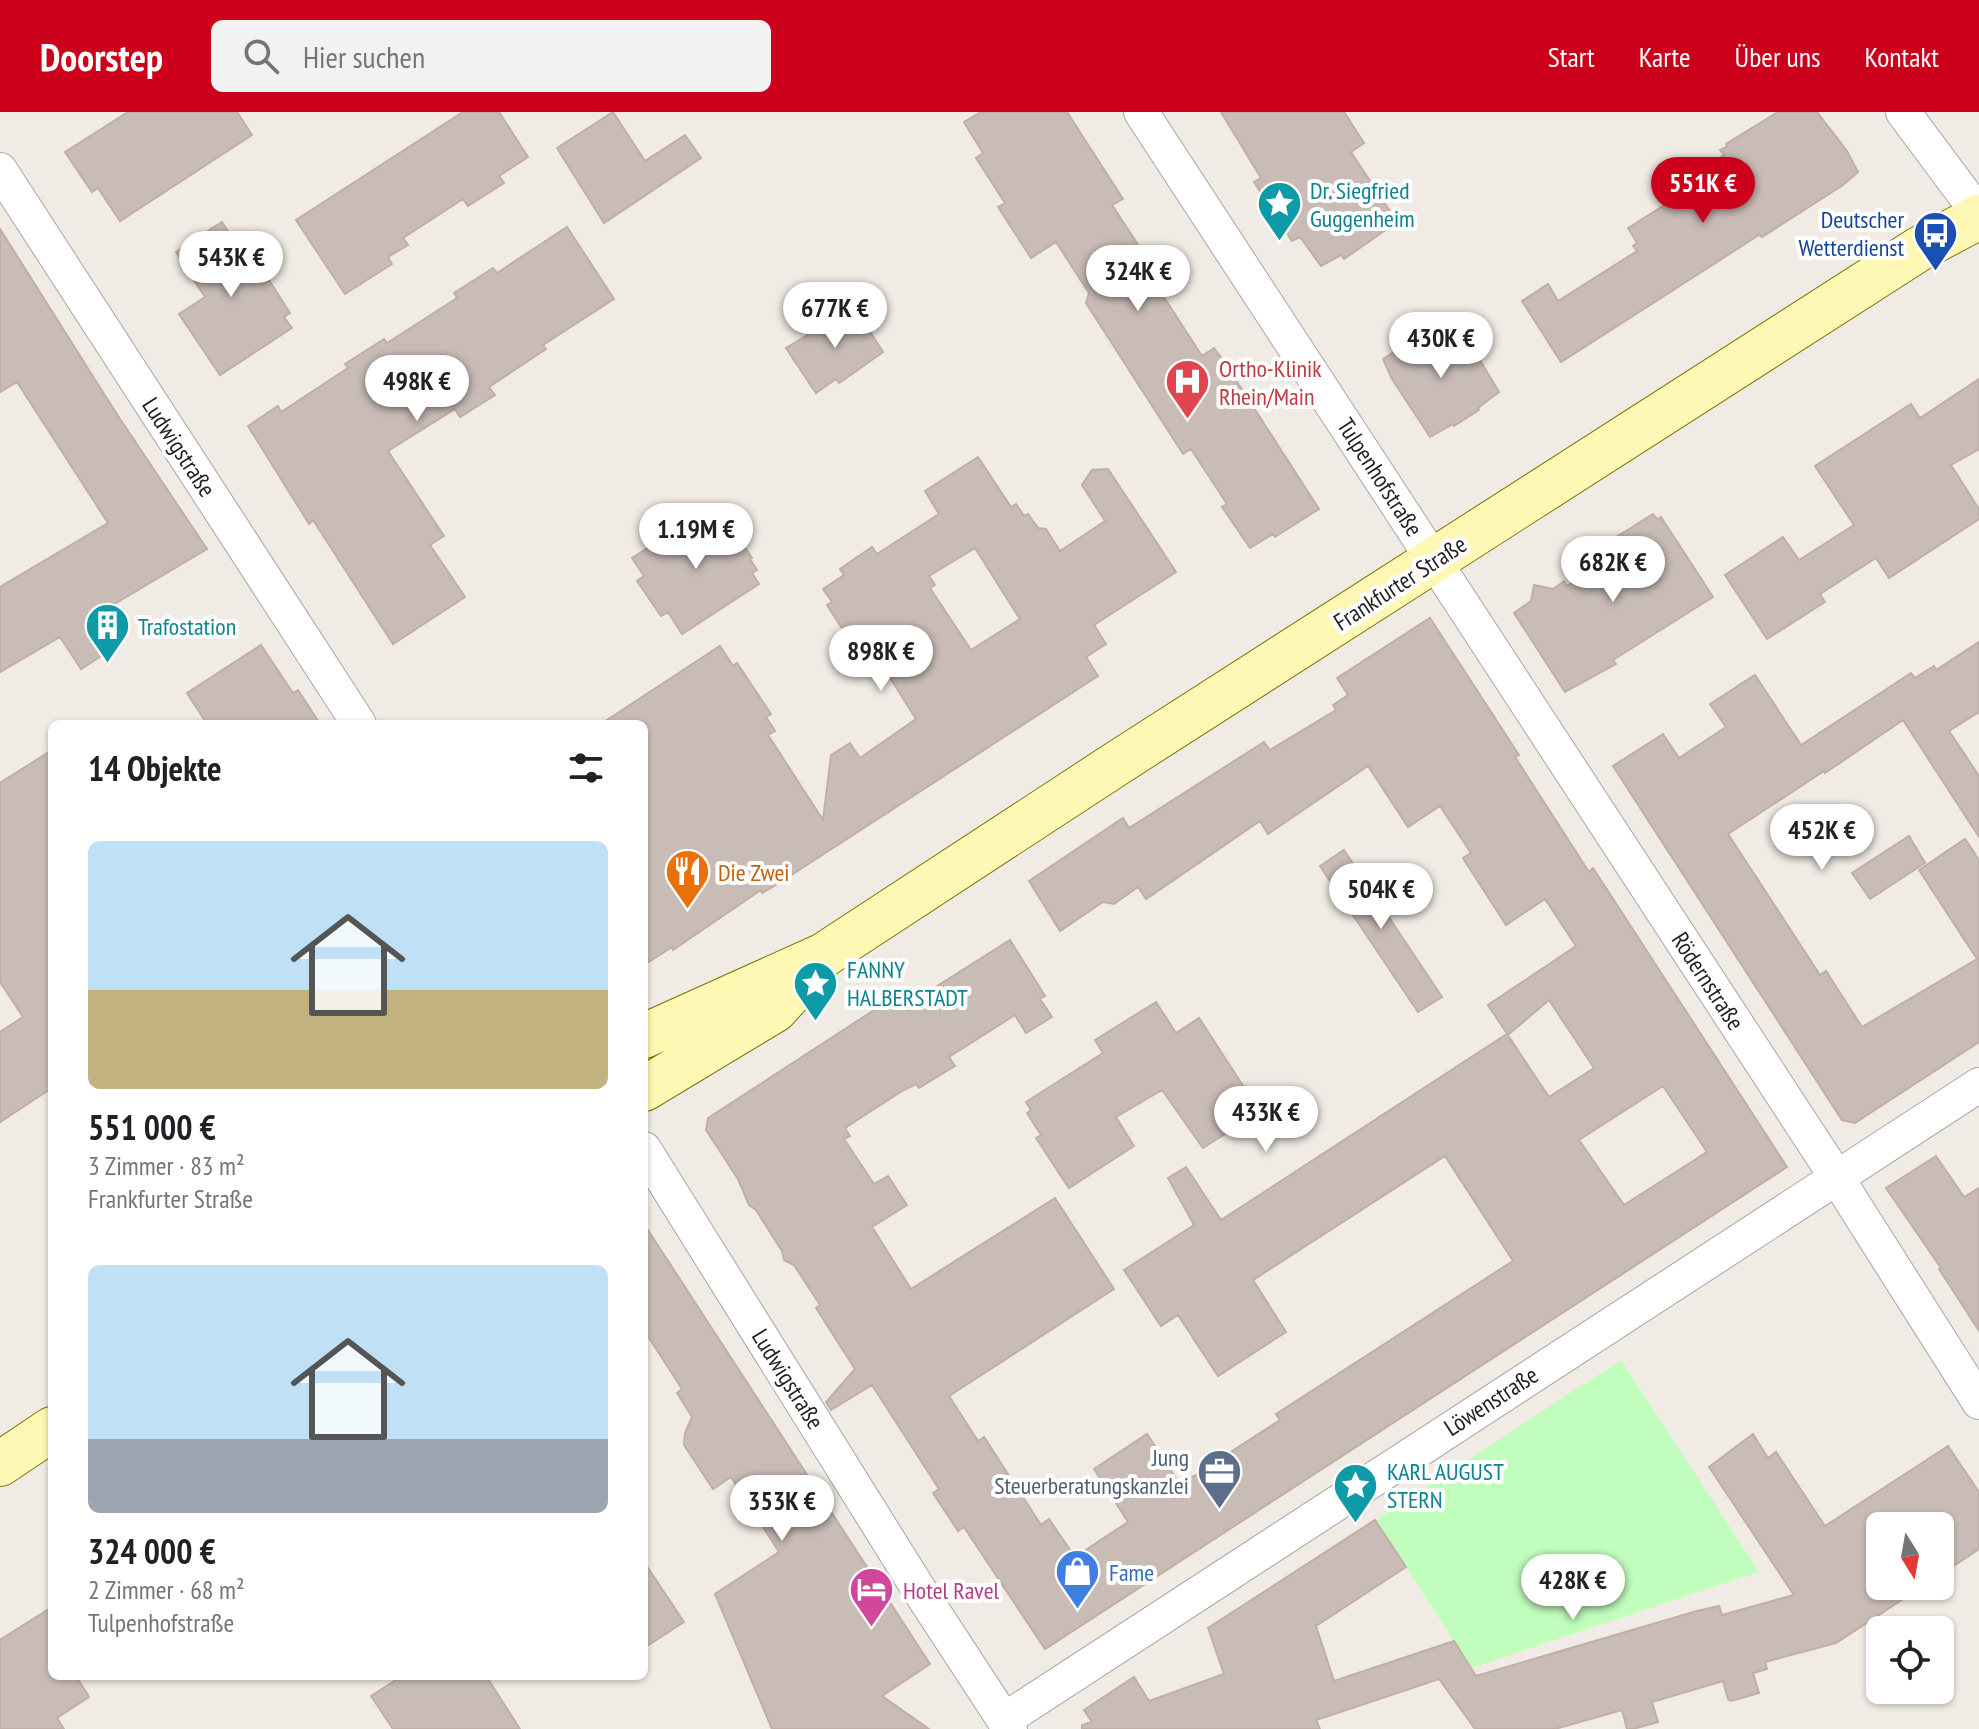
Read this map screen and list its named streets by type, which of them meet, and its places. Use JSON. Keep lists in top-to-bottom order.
{
  "streets": {
    "main road": ["Frankfurter Straße"],
    "street": [
      "Ludwigstraße",
      "Tulpenhofstraße",
      "Rödernstraße",
      "Löwenstraße"
    ]
  },
  "crossings": [
    ["Ludwigstraße", "Löwenstraße"],
    ["Tulpenhofstraße", "Frankfurter Straße"],
    ["Tulpenhofstraße", "Rödernstraße"],
    ["Frankfurter Straße", "Rödernstraße"],
    ["Rödernstraße", "Löwenstraße"]
  ],
  "places": {
    "place": ["Dr. Siegfried Guggenheim", "FANNY HALBERSTADT", "KARL AUGUST STERN"],
    "bus stop": ["Deutscher Wetterdienst"],
    "hospital": ["Ortho-Klinik Rhein/Main"],
    "building": ["Trafostation"],
    "restaurant": ["Die Zwei"],
    "office": ["Jung Steuerberatungskanzlei"],
    "shop": ["Fame"],
    "hotel": ["Hotel Ravel"]
  },
  "north": "bottom",
  "page": {
    "header": "Doorstep",
    "search": "Hier suchen",
    "nav": [
      "Start",
      "Karte",
      "Über uns",
      "Kontakt"
    ],
    "price": [
      "551K €",
      "543K €",
      "324K €",
      "677K €",
      "430K €",
      "498K €",
      "1.19M €",
      "682K €",
      "898K €",
      "452K €",
      "504K €",
      "433K €",
      "353K €",
      "428K €"
    ],
    "heading": "14 Objekte",
    "list": [
      {
        "name": "551 000 €",
        "note": "3 Zimmer · 83 m² · Frankfurter Straße"
      },
      {
        "name": "324 000 €",
        "note": "2 Zimmer · 68 m² · Tulpenhofstraße"
      }
    ]
  }
}
